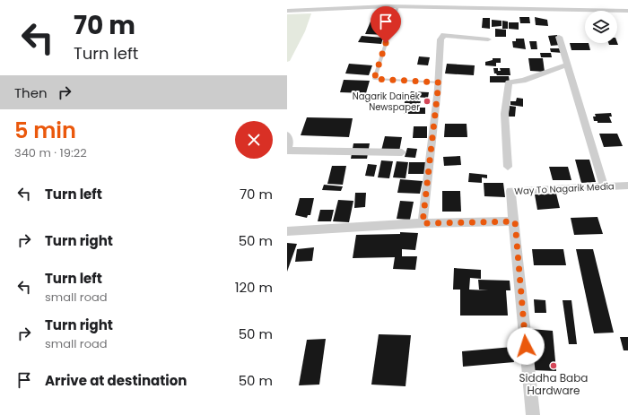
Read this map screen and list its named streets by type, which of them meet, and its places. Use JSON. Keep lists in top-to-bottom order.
{
  "streets": {
    "street": ["Way To Nagarik Media"]
  },
  "places": ["Nagarik Dainek Newspaper", "Siddha Baba Hardware"],
  "page": {
    "turn": ["70 m", "Turn left"],
    "then": "Then",
    "heading": ["5 min", "340 m · 19:22"],
    "list": [
      {
        "name": "Turn left",
        "value": "70 m"
      },
      {
        "name": "Turn right",
        "value": "50 m"
      },
      {
        "name": "Turn left",
        "note": "small road",
        "value": "120 m"
      },
      {
        "name": "Turn right",
        "note": "small road",
        "value": "50 m"
      },
      {
        "name": "Arrive at destination",
        "value": "50 m"
      }
    ]
  }
}
